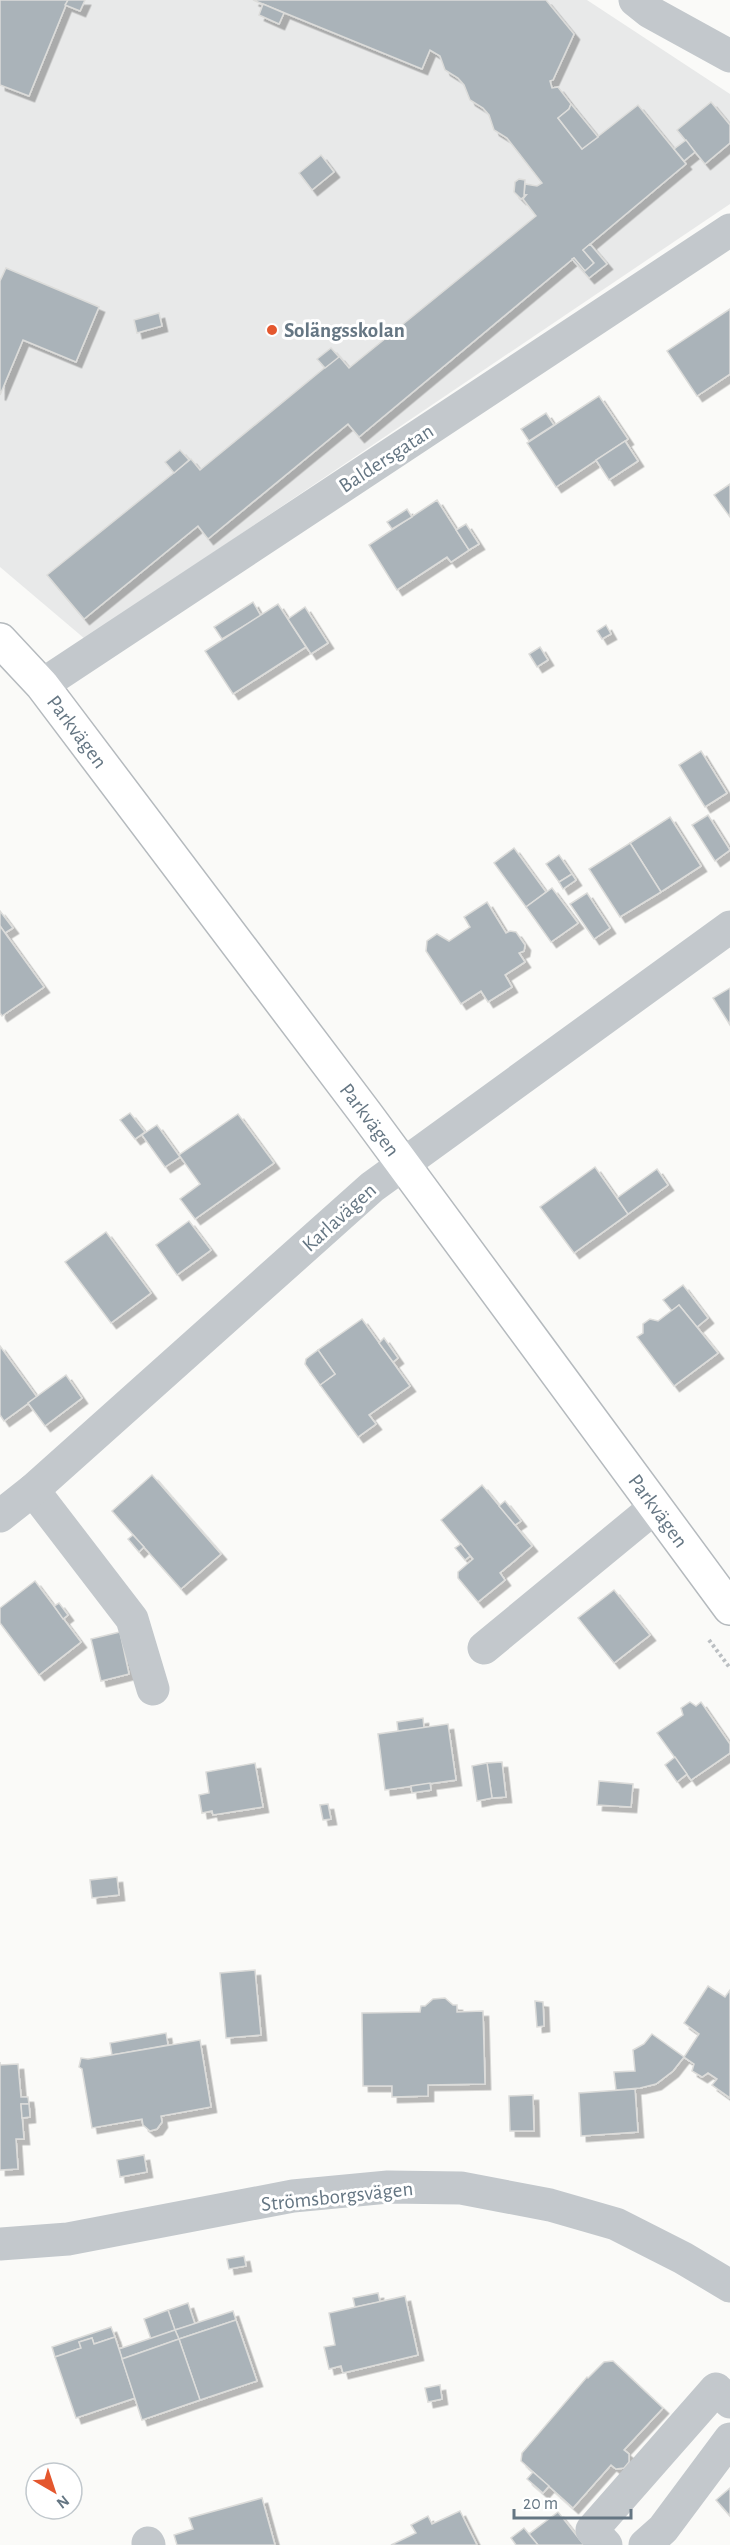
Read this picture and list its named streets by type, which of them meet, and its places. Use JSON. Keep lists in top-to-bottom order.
{
  "streets": {
    "main road": ["Parkvägen"],
    "street": ["Baldersgatan", "Karlavägen", "Strömsborgsvägen"]
  },
  "crossings": [
    ["Baldersgatan", "Parkvägen"],
    ["Parkvägen", "Karlavägen"]
  ],
  "places": ["Solängsskolan"],
  "scale_bar": "20 m",
  "north": "bottom right"
}
